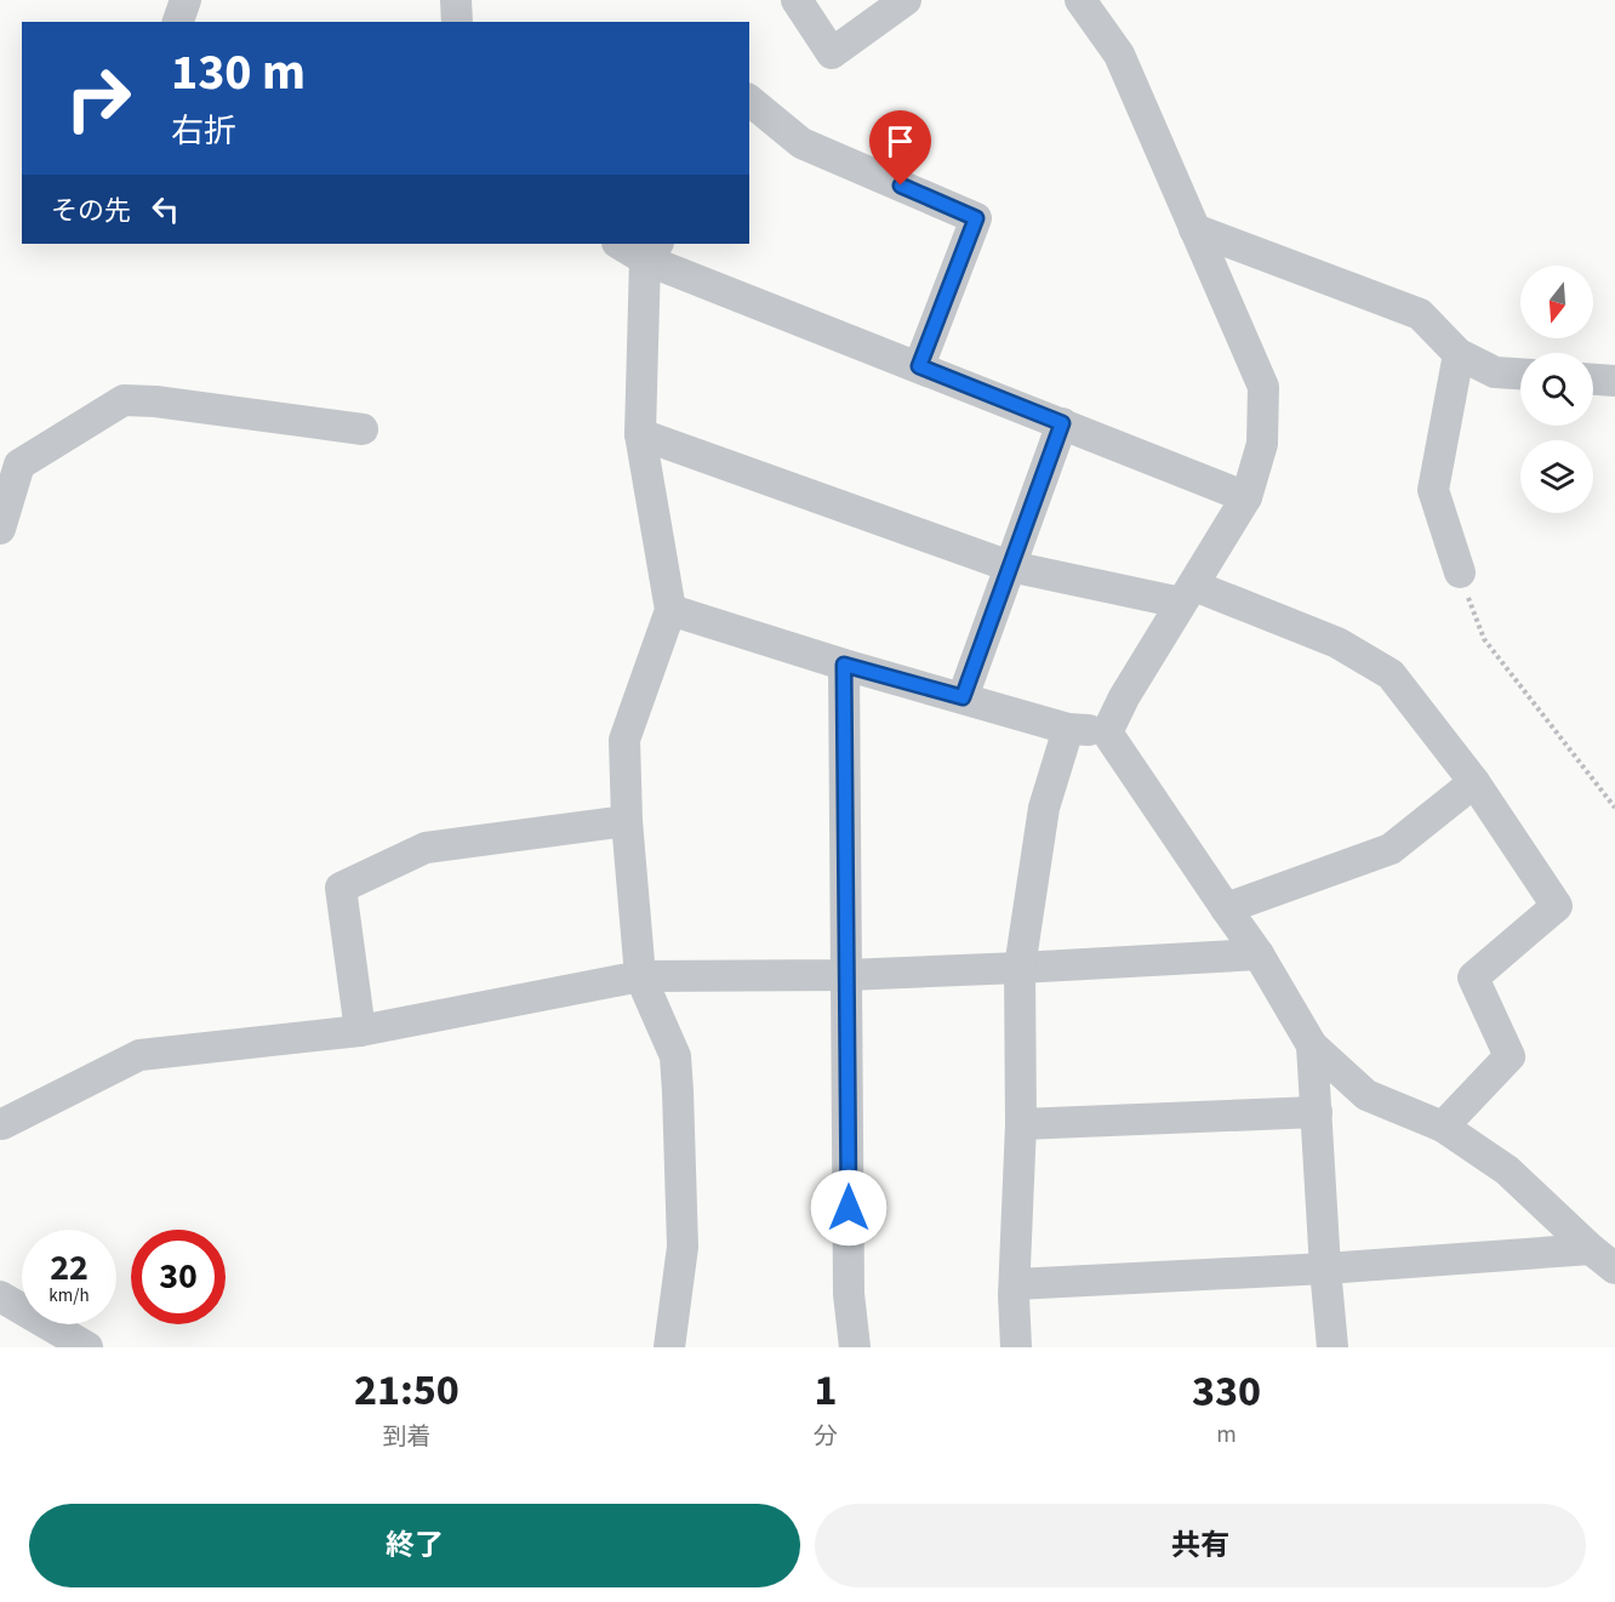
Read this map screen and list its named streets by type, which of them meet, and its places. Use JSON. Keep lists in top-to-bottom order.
{
  "north": "bottom",
  "page": {
    "turn": ["130 m", "右折"],
    "then": "その先",
    "speed": "22 km/h",
    "limit": "30",
    "eta": [
      "21:50",
      "到着",
      "1",
      "分",
      "330",
      "m"
    ],
    "buttons": ["終了", "共有"]
  }
}
